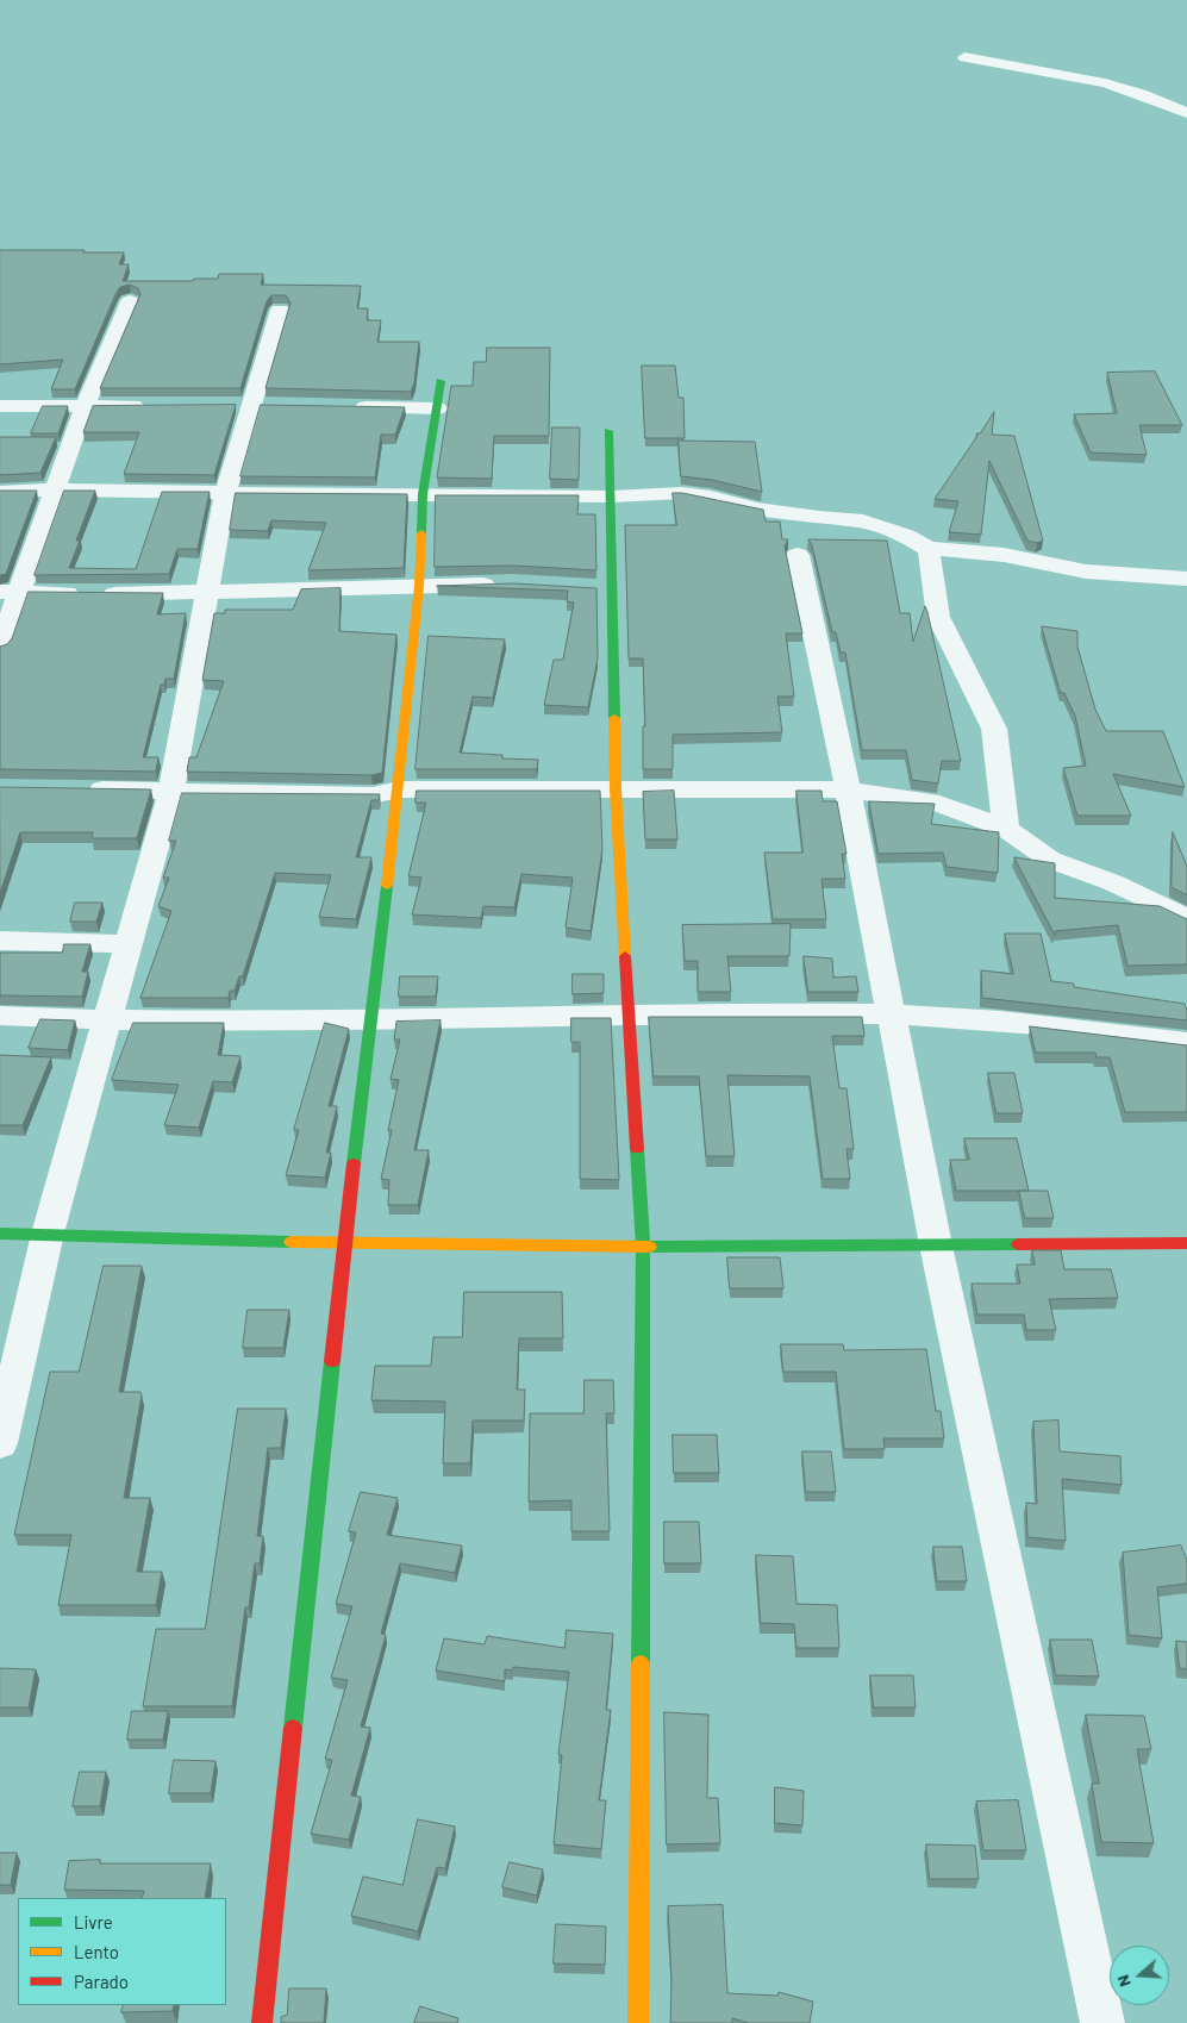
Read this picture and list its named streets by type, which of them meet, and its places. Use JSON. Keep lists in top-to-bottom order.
{
  "legend": ["Livre", "Lento", "Parado"],
  "north": "left"
}
